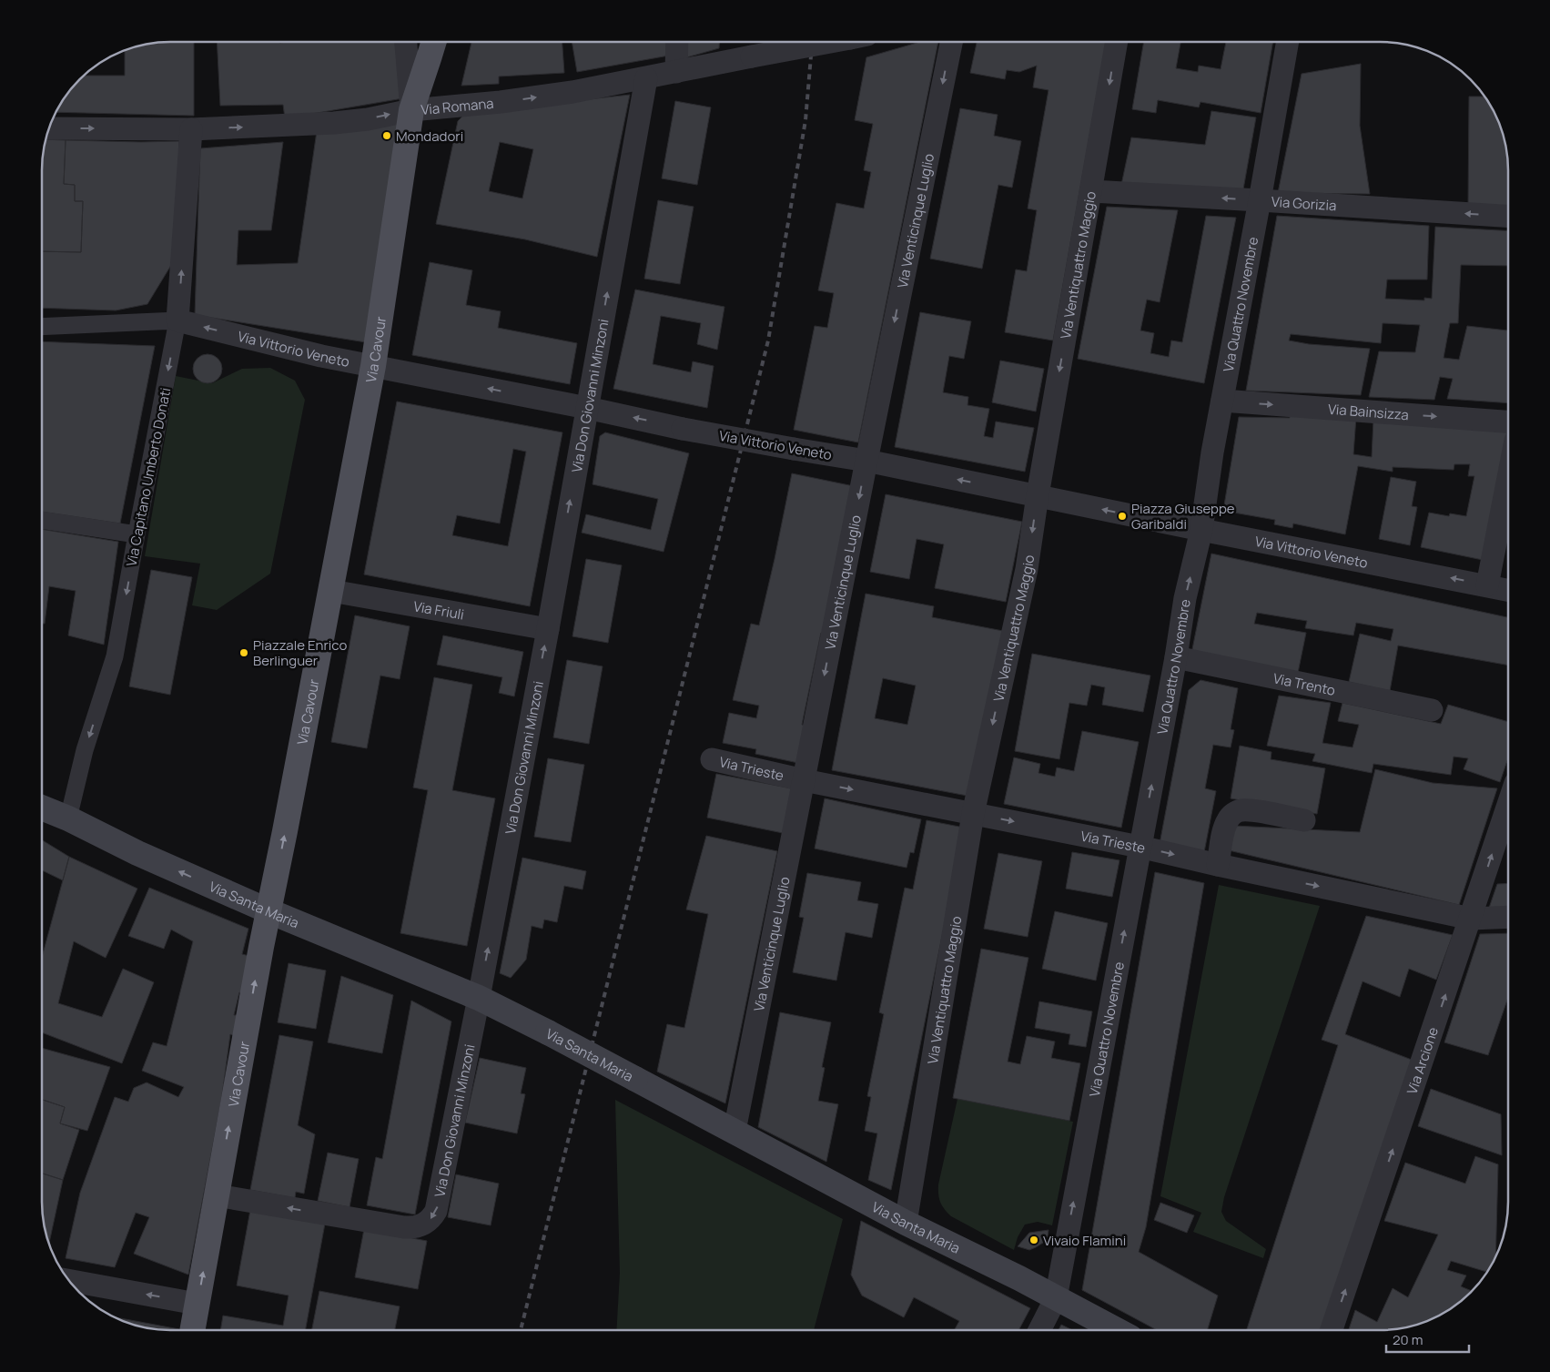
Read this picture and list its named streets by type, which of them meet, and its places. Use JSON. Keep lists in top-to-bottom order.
{
  "streets": {
    "main road": ["Via Cavour", "Via Santa Maria"],
    "street": [
      "Via Romana",
      "Via Gorizia",
      "Via Venticinque Luglio",
      "Via Ventiquattro Maggio",
      "Via Quattro Novembre",
      "Via Vittorio Veneto",
      "Via Don Giovanni Minzoni",
      "Via Bainsizza",
      "Via Capitano Umberto Donati",
      "Via Friuli",
      "Via Trento",
      "Via Trieste",
      "Via Arcione"
    ]
  },
  "crossings": [
    ["Via Romana", "Via Cavour"],
    ["Via Romana", "Via Don Giovanni Minzoni"],
    ["Via Romana", "Via Capitano Umberto Donati"],
    ["Via Gorizia", "Via Ventiquattro Maggio"],
    ["Via Gorizia", "Via Quattro Novembre"],
    ["Via Venticinque Luglio", "Via Vittorio Veneto"],
    ["Via Venticinque Luglio", "Via Trieste"],
    ["Via Venticinque Luglio", "Via Santa Maria"],
    ["Via Ventiquattro Maggio", "Via Vittorio Veneto"],
    ["Via Ventiquattro Maggio", "Via Trieste"],
    ["Via Ventiquattro Maggio", "Via Santa Maria"],
    ["Via Quattro Novembre", "Via Vittorio Veneto"],
    ["Via Quattro Novembre", "Via Bainsizza"],
    ["Via Quattro Novembre", "Via Trento"],
    ["Via Quattro Novembre", "Via Trieste"],
    ["Via Quattro Novembre", "Via Santa Maria"],
    ["Via Vittorio Veneto", "Via Cavour"],
    ["Via Vittorio Veneto", "Via Don Giovanni Minzoni"],
    ["Via Vittorio Veneto", "Via Capitano Umberto Donati"],
    ["Via Cavour", "Via Don Giovanni Minzoni"],
    ["Via Cavour", "Via Friuli"],
    ["Via Cavour", "Via Santa Maria"],
    ["Via Don Giovanni Minzoni", "Via Friuli"],
    ["Via Don Giovanni Minzoni", "Via Santa Maria"],
    ["Via Capitano Umberto Donati", "Via Santa Maria"],
    ["Via Trieste", "Via Arcione"]
  ],
  "one_way": [
    "Via Romana",
    "Via Gorizia",
    "Via Venticinque Luglio",
    "Via Ventiquattro Maggio",
    "Via Quattro Novembre",
    "Via Vittorio Veneto",
    "Via Cavour",
    "Via Bainsizza",
    "Via Trieste",
    "Via Arcione"
  ],
  "places": [
    "Mondadori",
    "Piazza Giuseppe Garibaldi",
    "Piazzale Enrico Berlinguer",
    "Vivaio Flamini"
  ],
  "scale_bar": "20 m"
}
